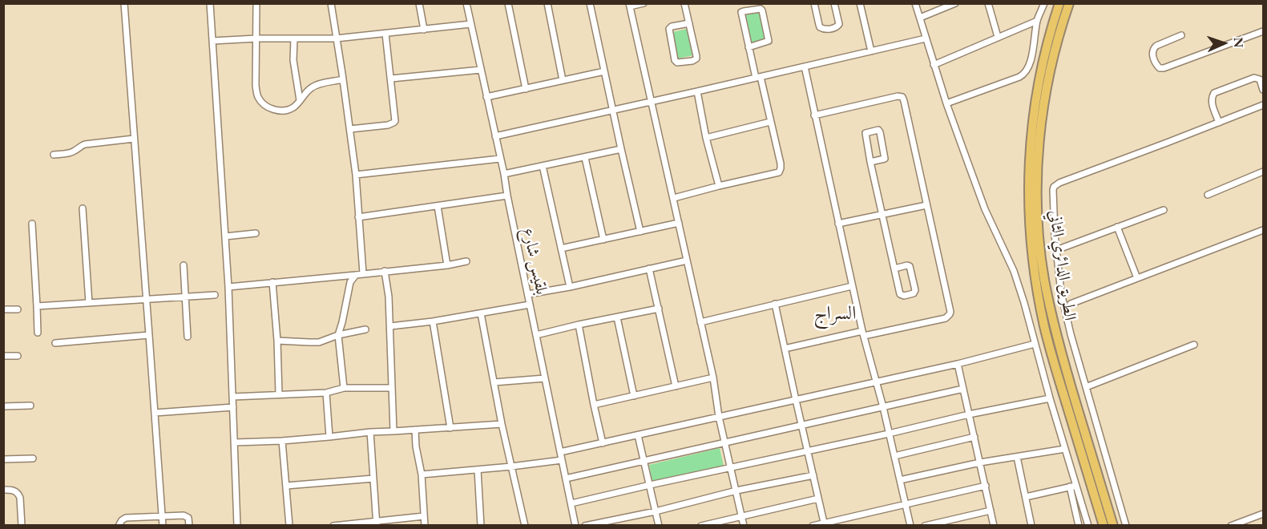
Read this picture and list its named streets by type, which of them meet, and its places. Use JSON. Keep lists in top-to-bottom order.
{
  "streets": {
    "highway": ["الطريق الدائري الثاني"],
    "street": ["بلقيس شارع"]
  },
  "districts": ["السراج"],
  "north": "right"
}
